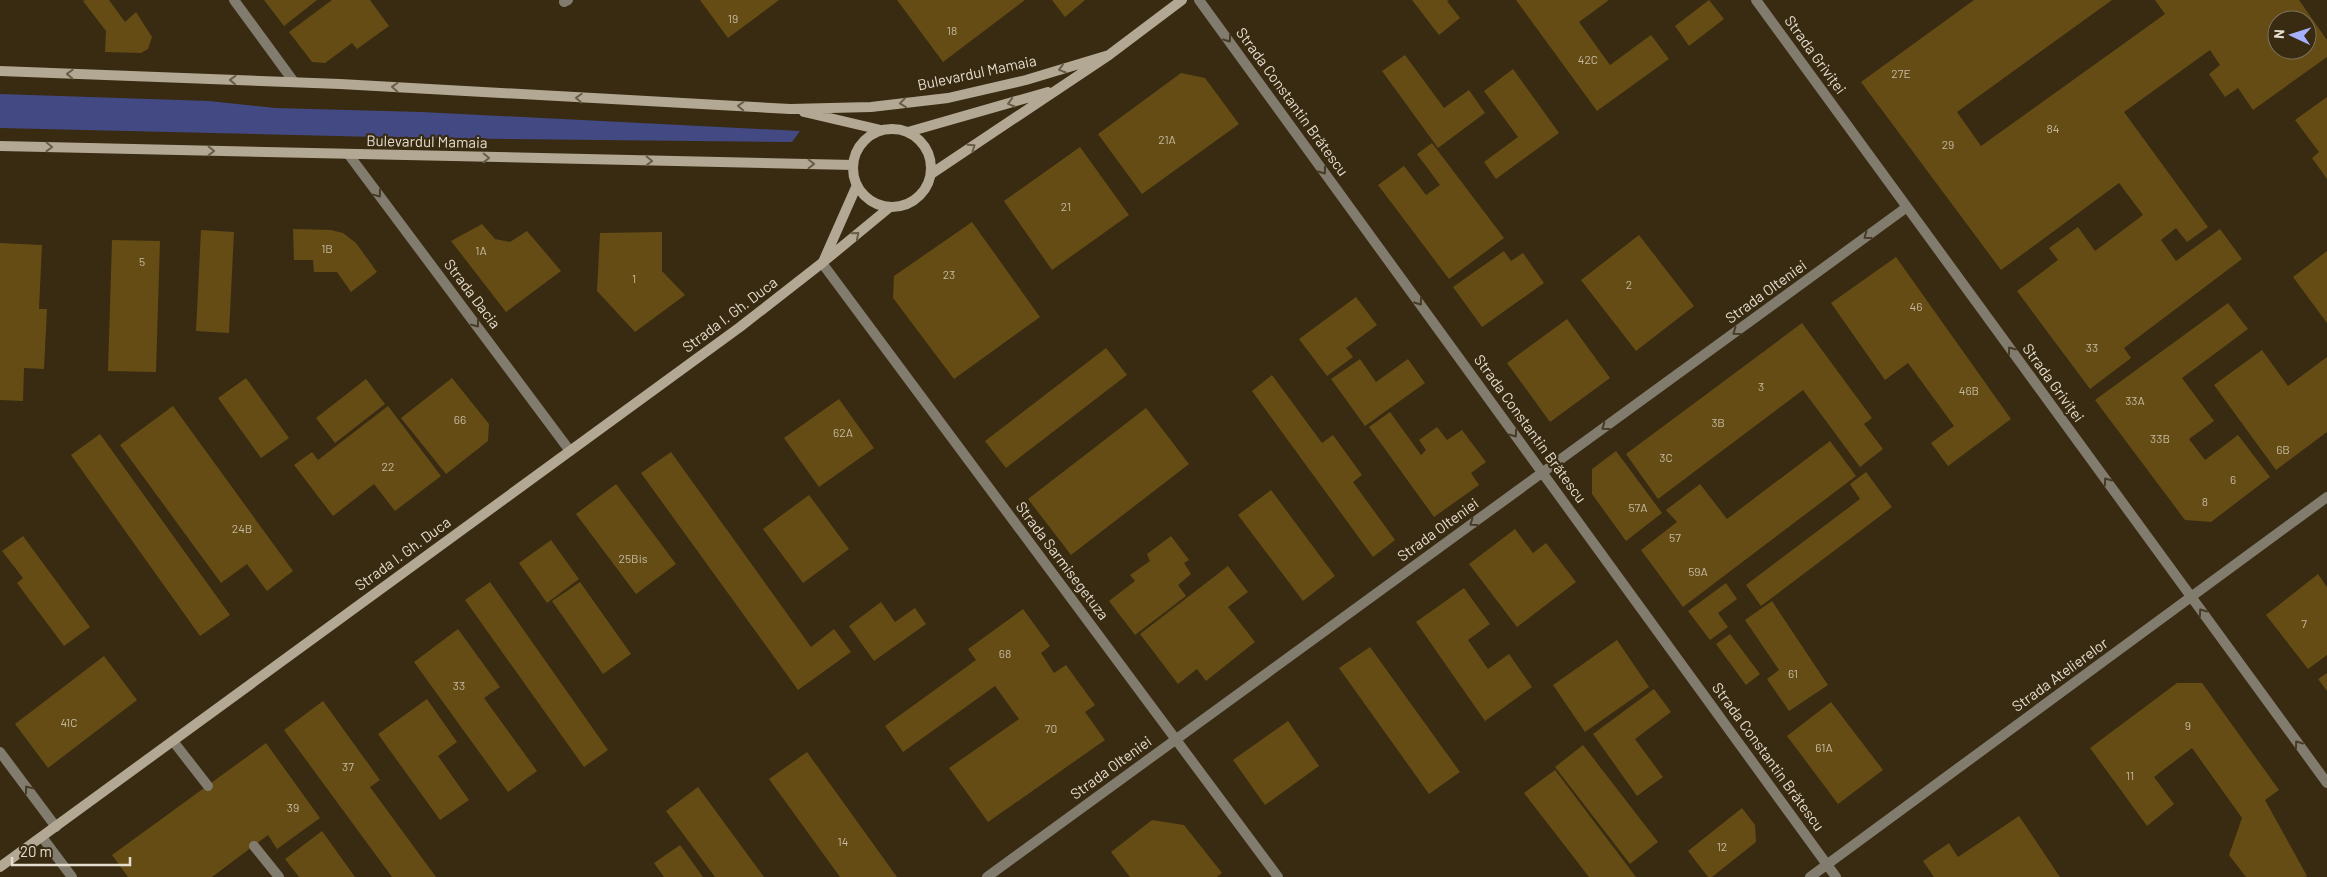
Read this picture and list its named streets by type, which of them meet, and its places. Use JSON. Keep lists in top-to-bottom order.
{
  "streets": {
    "main road": ["Bulevardul Mamaia", "Strada I. Gh. Duca"],
    "street": [
      "Strada Griviței",
      "Strada Constantin Brătescu",
      "Strada Olteniei",
      "Strada Dacia",
      "Strada Sarmisegetuza",
      "Strada Atelierelor"
    ]
  },
  "crossings": [
    ["Strada Griviței", "Strada Olteniei"],
    ["Strada Griviței", "Strada Atelierelor"],
    ["Bulevardul Mamaia", "Strada Dacia"],
    ["Bulevardul Mamaia", "Strada I. Gh. Duca"],
    ["Strada Constantin Brătescu", "Strada Olteniei"],
    ["Strada Constantin Brătescu", "Strada Atelierelor"],
    ["Strada Olteniei", "Strada Sarmisegetuza"],
    ["Strada Dacia", "Strada I. Gh. Duca"],
    ["Strada I. Gh. Duca", "Strada Sarmisegetuza"]
  ],
  "one_way": [
    "Strada Griviței",
    "Strada Constantin Brătescu",
    "Strada Olteniei",
    "Strada Dacia"
  ],
  "house_numbers": [
    "19",
    "18",
    "42C",
    "27E",
    "84",
    "21A",
    "29",
    "21",
    "1B",
    "1A",
    "5",
    "23",
    "1",
    "2",
    "46",
    "33",
    "3",
    "46B",
    "33A",
    "66",
    "3B",
    "62A",
    "33B",
    "6B",
    "3C",
    "22",
    "6",
    "8",
    "57A",
    "24B",
    "57",
    "25Bis",
    "59A",
    "7",
    "68",
    "61",
    "33",
    "41C",
    "9",
    "70",
    "61A",
    "37",
    "11",
    "39",
    "14",
    "12"
  ],
  "scale_bar": "20 m",
  "north": "left"
}
